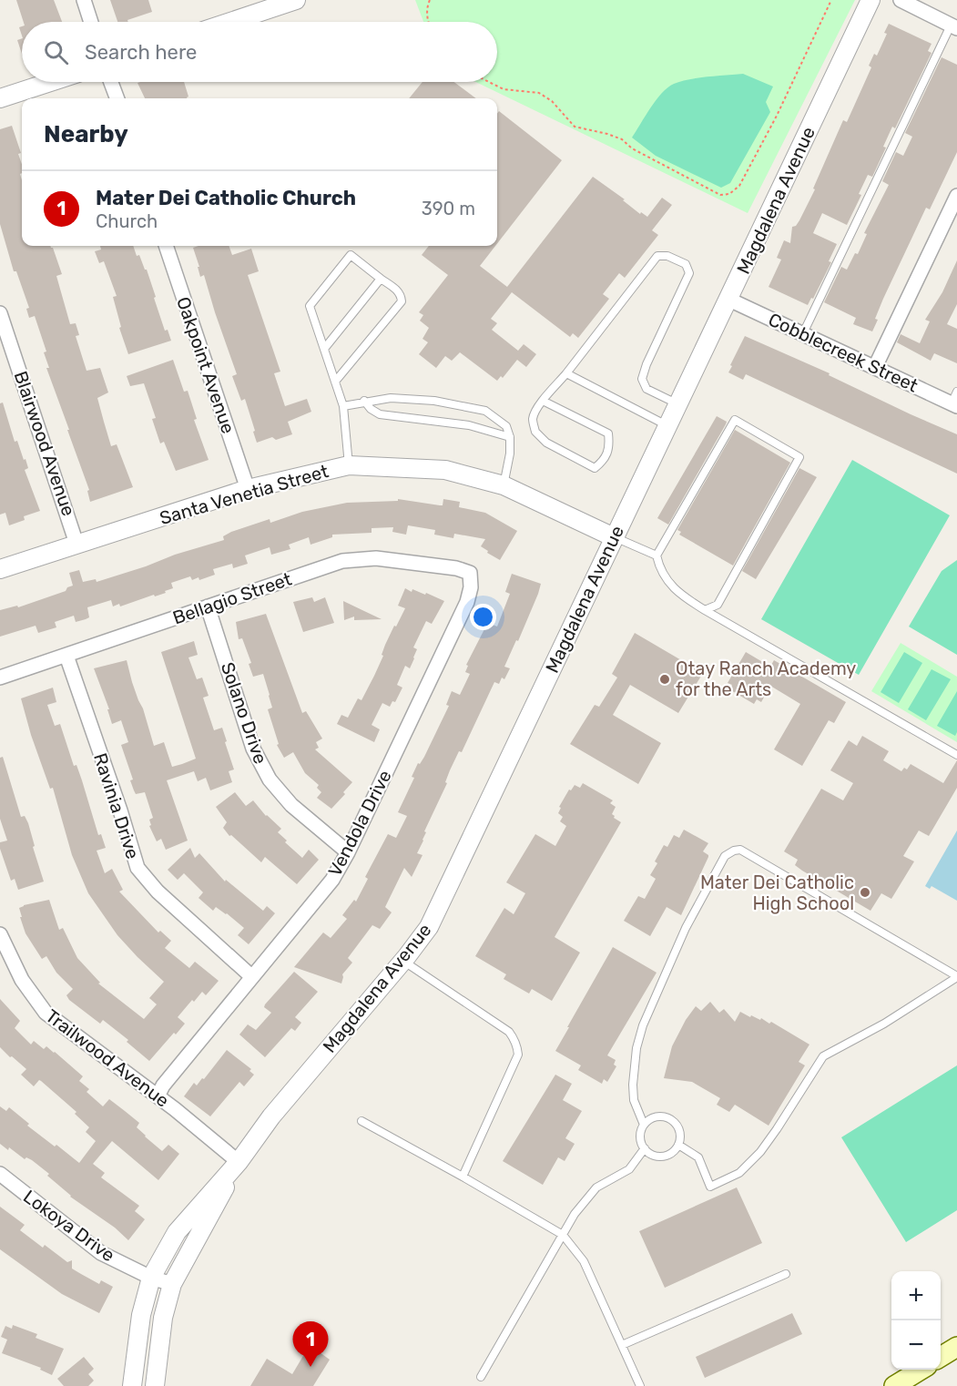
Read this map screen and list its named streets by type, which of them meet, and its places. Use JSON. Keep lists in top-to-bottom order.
{
  "streets": {
    "street": [
      "Magdalena Avenue",
      "Cobblecreek Street",
      "Oakpoint Avenue",
      "Blairwood Avenue",
      "Santa Venetia Street",
      "Bellagio Street",
      "Solano Drive",
      "Ravinia Drive",
      "Vendola Drive",
      "Trailwood Avenue",
      "Lokoya Drive"
    ]
  },
  "crossings": [
    ["Magdalena Avenue", "Cobblecreek Street"],
    ["Magdalena Avenue", "Santa Venetia Street"],
    ["Magdalena Avenue", "Trailwood Avenue"],
    ["Magdalena Avenue", "Lokoya Drive"],
    ["Oakpoint Avenue", "Santa Venetia Street"],
    ["Blairwood Avenue", "Santa Venetia Street"],
    ["Bellagio Street", "Solano Drive"],
    ["Bellagio Street", "Ravinia Drive"],
    ["Bellagio Street", "Vendola Drive"],
    ["Solano Drive", "Vendola Drive"],
    ["Ravinia Drive", "Vendola Drive"],
    ["Vendola Drive", "Trailwood Avenue"]
  ],
  "places": ["Otay Ranch Academy for the Arts", "Mater Dei Catholic High School"],
  "page": {
    "search": "Search here",
    "heading": "Nearby",
    "list": [
      {
        "mark": "1",
        "name": "Mater Dei Catholic Church",
        "note": "Church",
        "value": "390 m"
      }
    ],
    "map_buttons": ["+", "−"],
    "pins": "1"
  }
}
